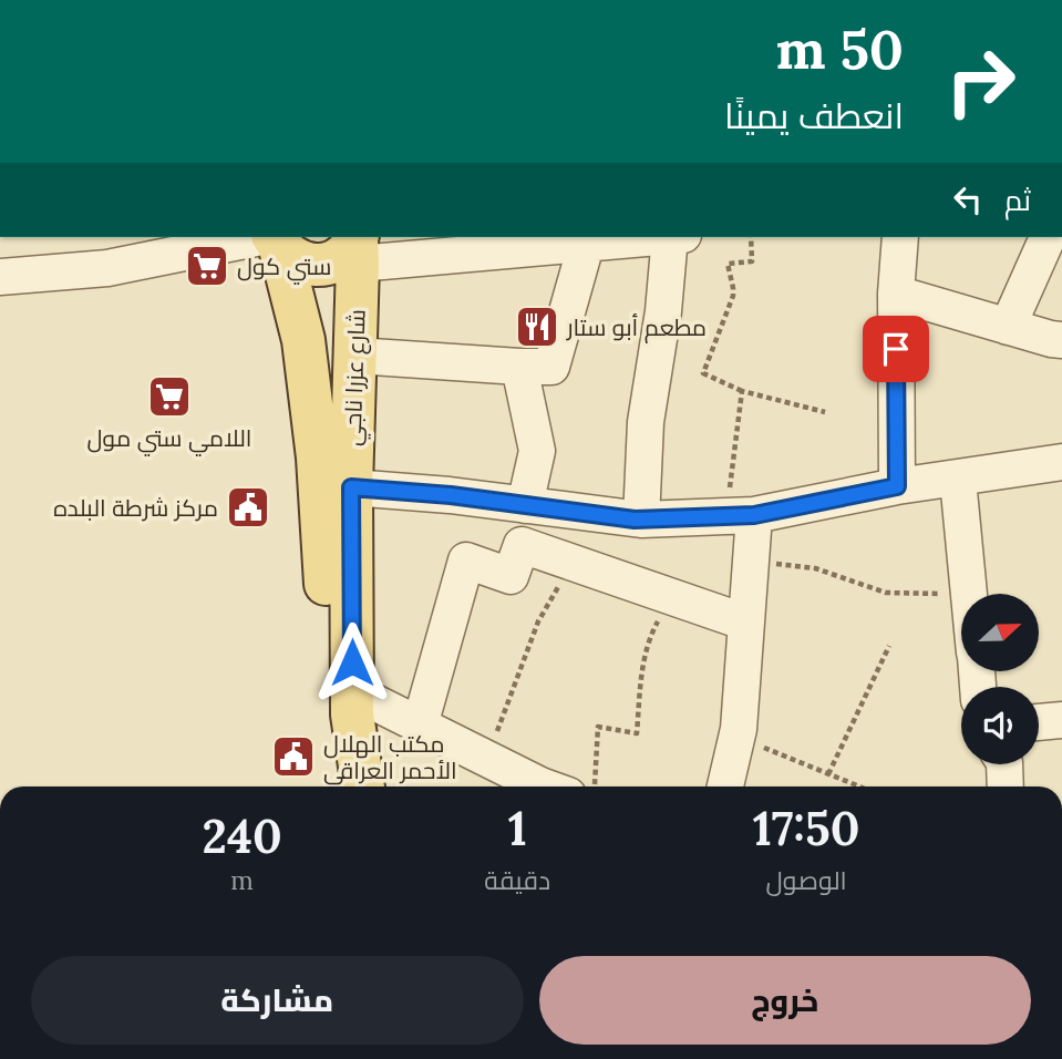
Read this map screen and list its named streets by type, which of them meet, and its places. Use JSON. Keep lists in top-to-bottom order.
{
  "streets": {
    "main road": ["شارع عزرا ناجي"]
  },
  "places": {
    "supermarket": ["ستي كول", "اللامي ستي مول"],
    "restaurant": ["مطعم أبو ستار"],
    "public building": ["مركز شرطة البلده", "مكتب الهلال الأحمر العراقي"]
  },
  "north": "right",
  "page": {
    "turn": ["50 m", "انعطف يمينًا"],
    "then": "ثم",
    "eta": [
      "17:50",
      "الوصول",
      "1",
      "دقيقة",
      "240",
      "m"
    ],
    "buttons": ["خروج", "مشاركة"]
  }
}
